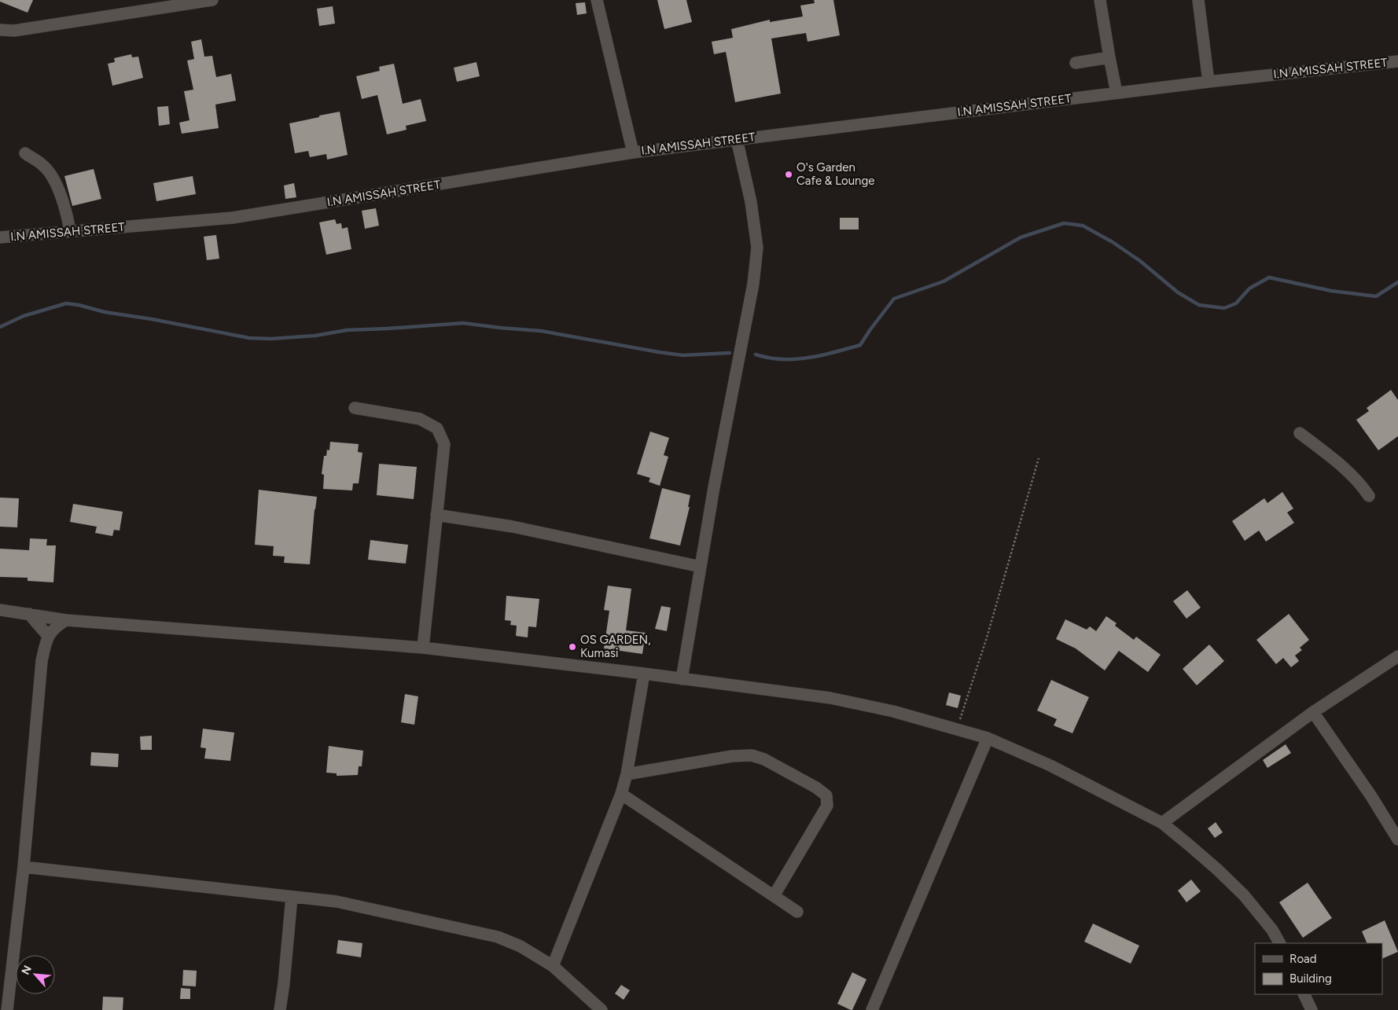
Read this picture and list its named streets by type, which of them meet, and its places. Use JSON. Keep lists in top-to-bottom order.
{
  "streets": {
    "street": ["I.N AMISSAH STREET"]
  },
  "places": ["O's Garden Cafe & Lounge", "OS GARDEN, Kumasi"],
  "legend": ["Road", "Building"],
  "north": "top left"
}
